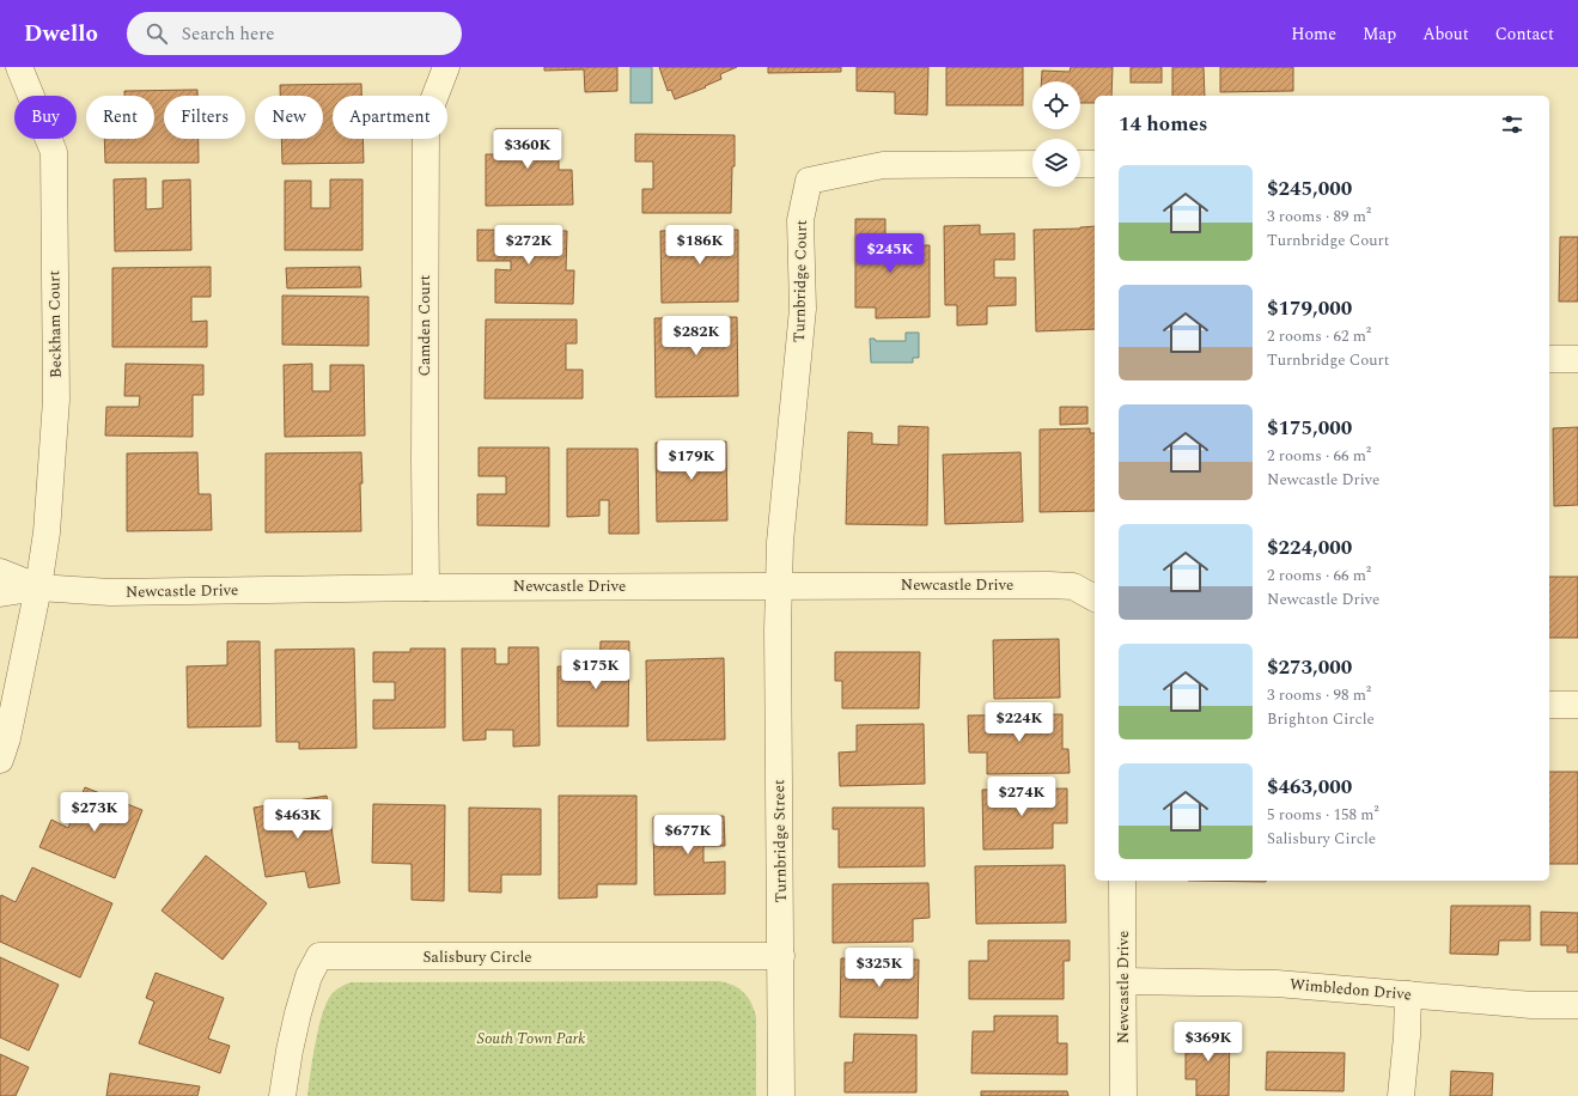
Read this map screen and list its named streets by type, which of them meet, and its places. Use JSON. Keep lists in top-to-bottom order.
{
  "streets": {
    "street": [
      "Turnbridge Court",
      "Beckham Court",
      "Camden Court",
      "Newcastle Drive",
      "Turnbridge Street",
      "Salisbury Circle",
      "Wimbledon Drive"
    ]
  },
  "crossings": [
    ["Turnbridge Court", "Newcastle Drive"],
    ["Turnbridge Court", "Turnbridge Street"],
    ["Beckham Court", "Newcastle Drive"],
    ["Camden Court", "Newcastle Drive"],
    ["Newcastle Drive", "Turnbridge Street"],
    ["Newcastle Drive", "Wimbledon Drive"],
    ["Turnbridge Street", "Salisbury Circle"]
  ],
  "parks": ["South Town Park"],
  "page": {
    "header": "Dwello",
    "search": "Search here",
    "nav": [
      "Home",
      "Map",
      "About",
      "Contact"
    ],
    "chip": [
      "Buy",
      "Rent",
      "Filters",
      "New",
      "Apartment"
    ],
    "heading": "14 homes",
    "price": [
      "$360K",
      "$272K",
      "$186K",
      "$245K",
      "$282K",
      "$179K",
      "$175K",
      "$224K",
      "$274K",
      "$273K",
      "$463K",
      "$677K",
      "$325K",
      "$369K"
    ],
    "list": [
      {
        "name": "$245,000",
        "note": "3 rooms · 89 m² · Turnbridge Court"
      },
      {
        "name": "$179,000",
        "note": "2 rooms · 62 m² · Turnbridge Court"
      },
      {
        "name": "$175,000",
        "note": "2 rooms · 66 m² · Newcastle Drive"
      },
      {
        "name": "$224,000",
        "note": "2 rooms · 66 m² · Newcastle Drive"
      },
      {
        "name": "$273,000",
        "note": "3 rooms · 98 m² · Brighton Circle"
      },
      {
        "name": "$463,000",
        "note": "5 rooms · 158 m² · Salisbury Circle"
      }
    ]
  }
}
